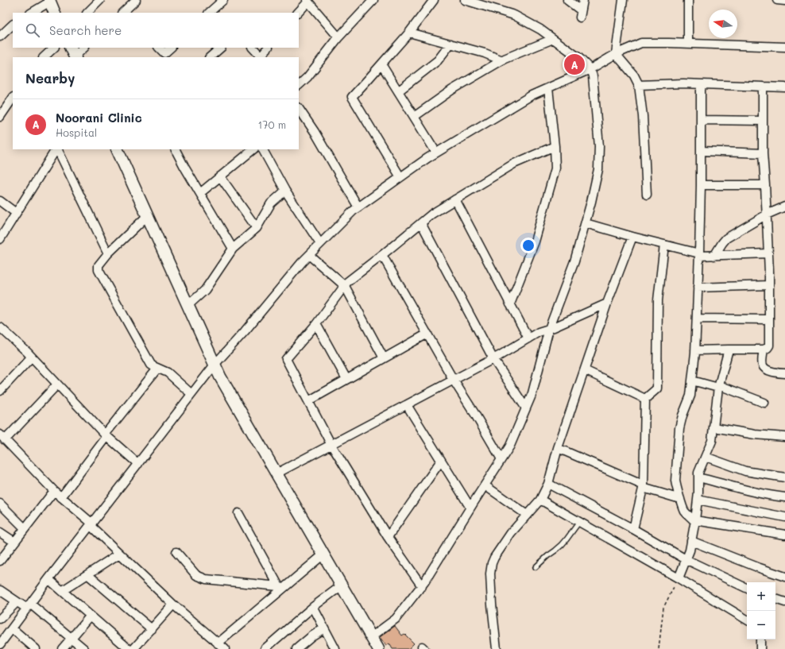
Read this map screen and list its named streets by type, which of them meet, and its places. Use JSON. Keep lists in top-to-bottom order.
{
  "north": "left",
  "page": {
    "search": "Search here",
    "pins": "A",
    "heading": "Nearby",
    "list": [
      {
        "mark": "A",
        "name": "Noorani Clinic",
        "note": "Hospital",
        "value": "170 m"
      }
    ],
    "map_buttons": ["+", "−"]
  }
}
